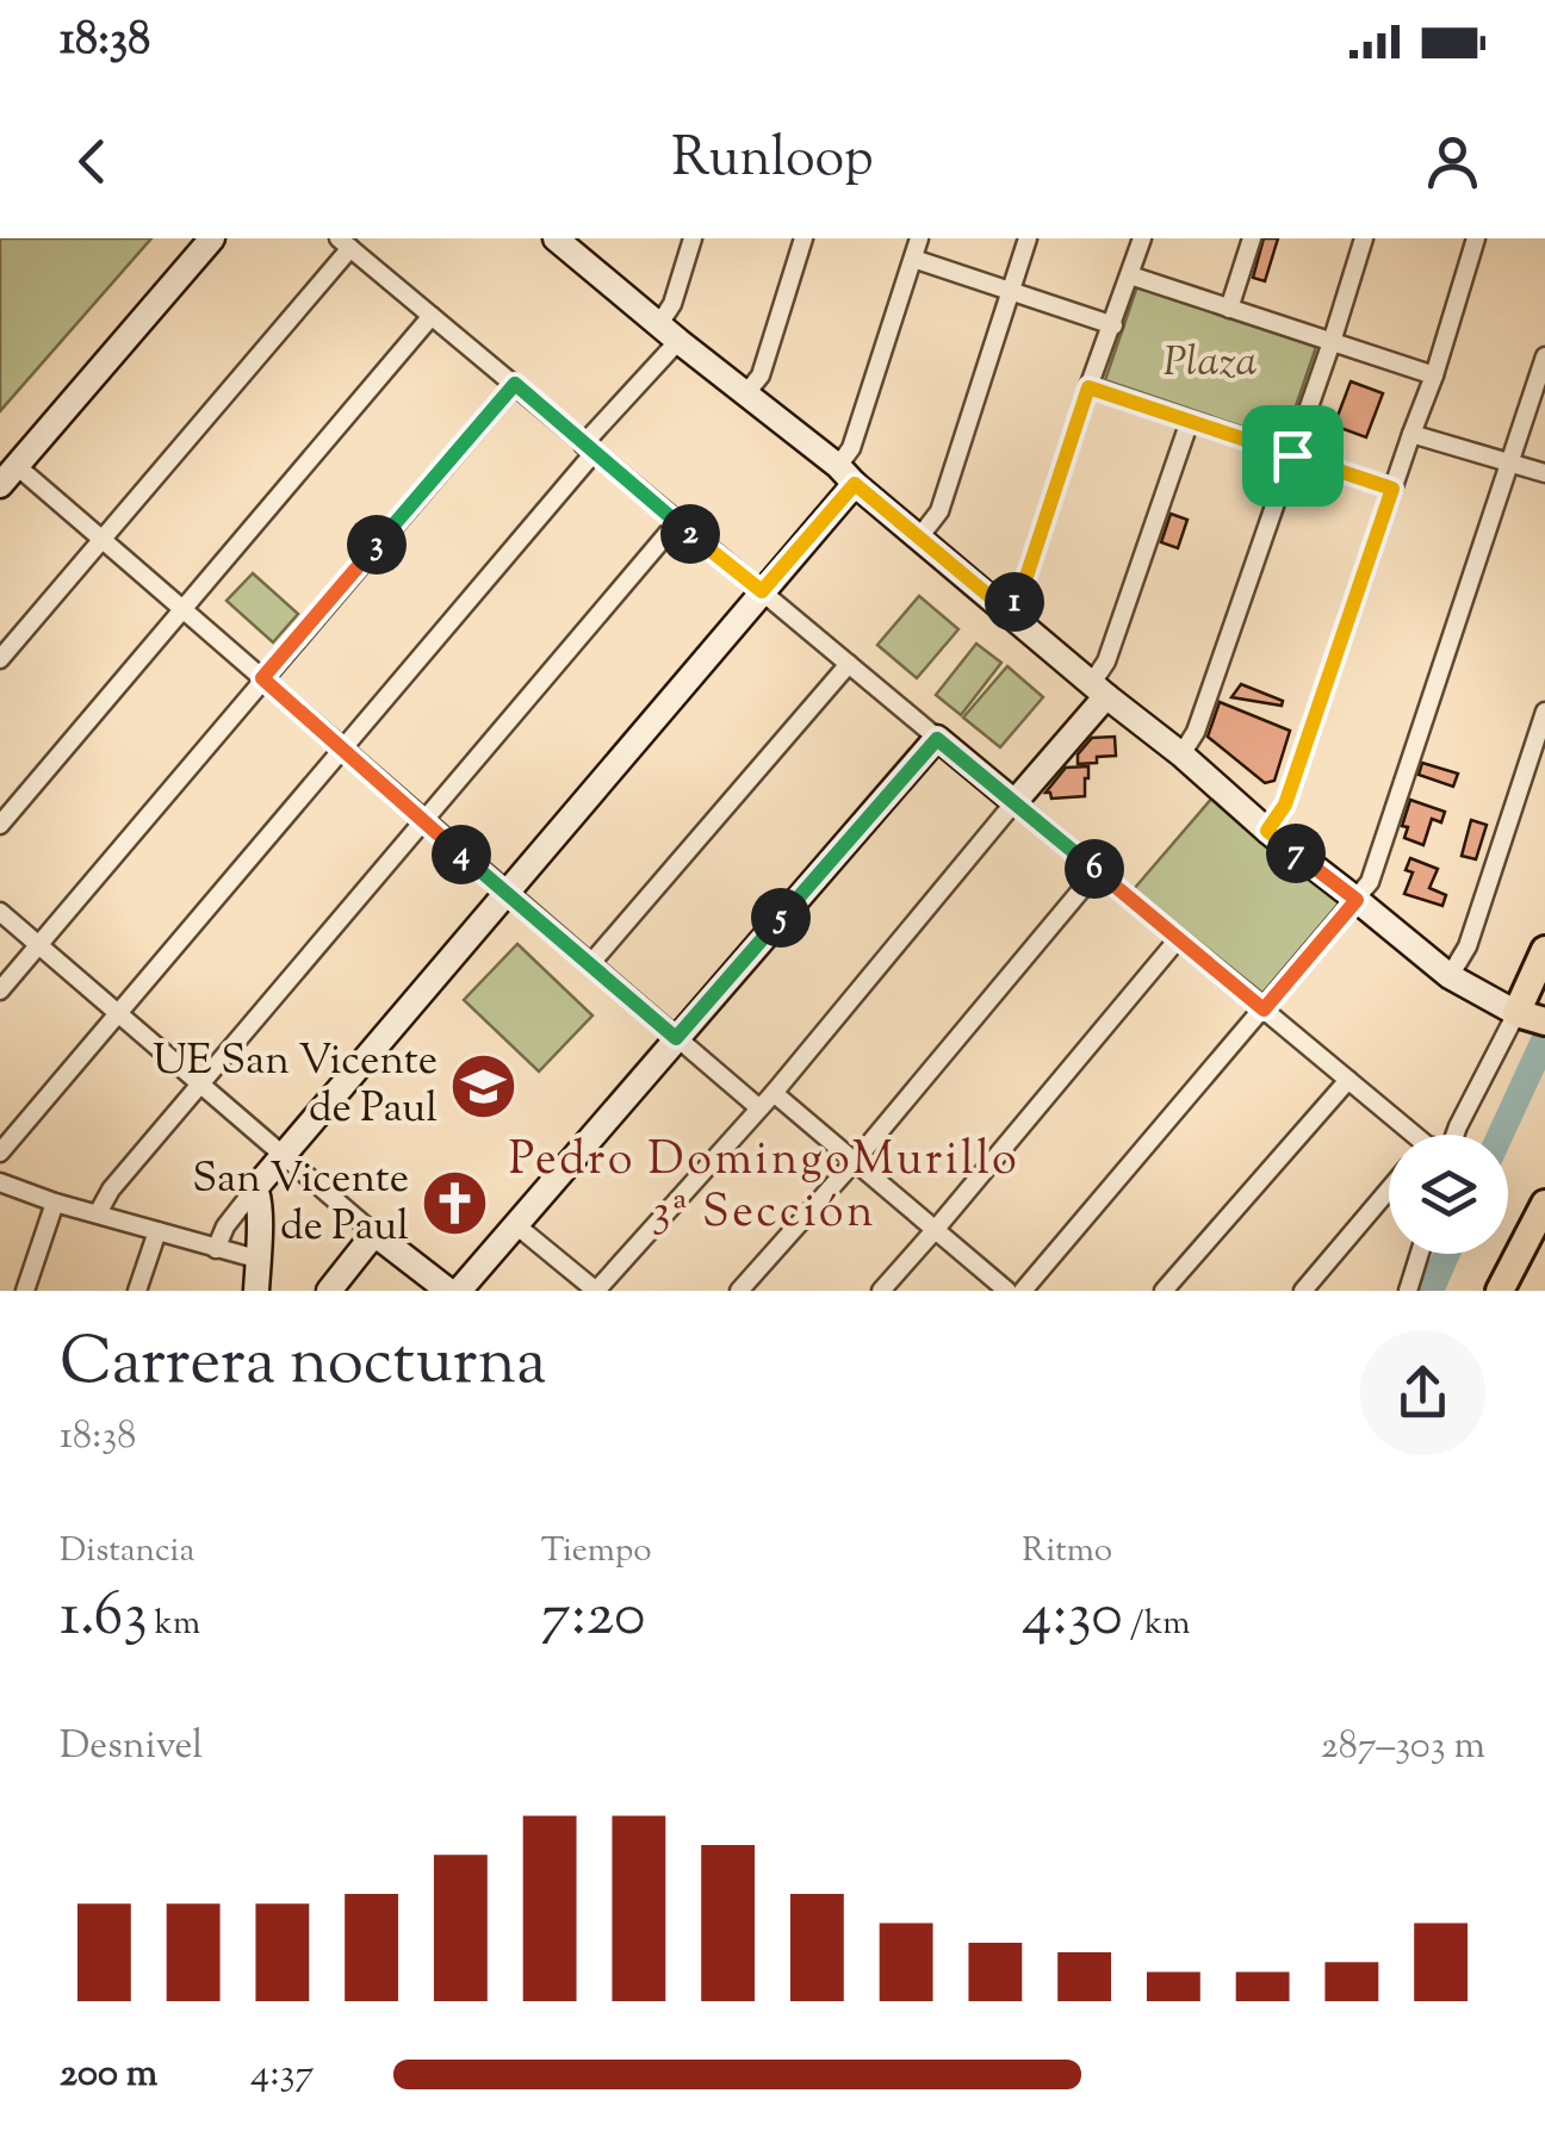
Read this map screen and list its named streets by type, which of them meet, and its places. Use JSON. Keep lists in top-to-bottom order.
{
  "districts": ["Pedro DomingoMurillo 3ª Sección"],
  "parks": ["Plaza"],
  "places": {
    "school or university": ["UE San Vicente de Paul"],
    "church": ["San Vicente de Paul"]
  },
  "page": {
    "status": "18:38",
    "header": "Runloop",
    "pins": [
      "2",
      "3",
      "1",
      "7",
      "4",
      "6",
      "5"
    ],
    "heading": ["Carrera nocturna", "18:38"],
    "stats": [
      ["Distancia", "1.63 km"],
      ["Tiempo", "7:20"],
      ["Ritmo", "4:30 /km"]
    ],
    "chart": ["Desnivel", "287–303 m"],
    "list": [
      {
        "name": "200 m",
        "note": "4:37"
      }
    ]
  }
}
